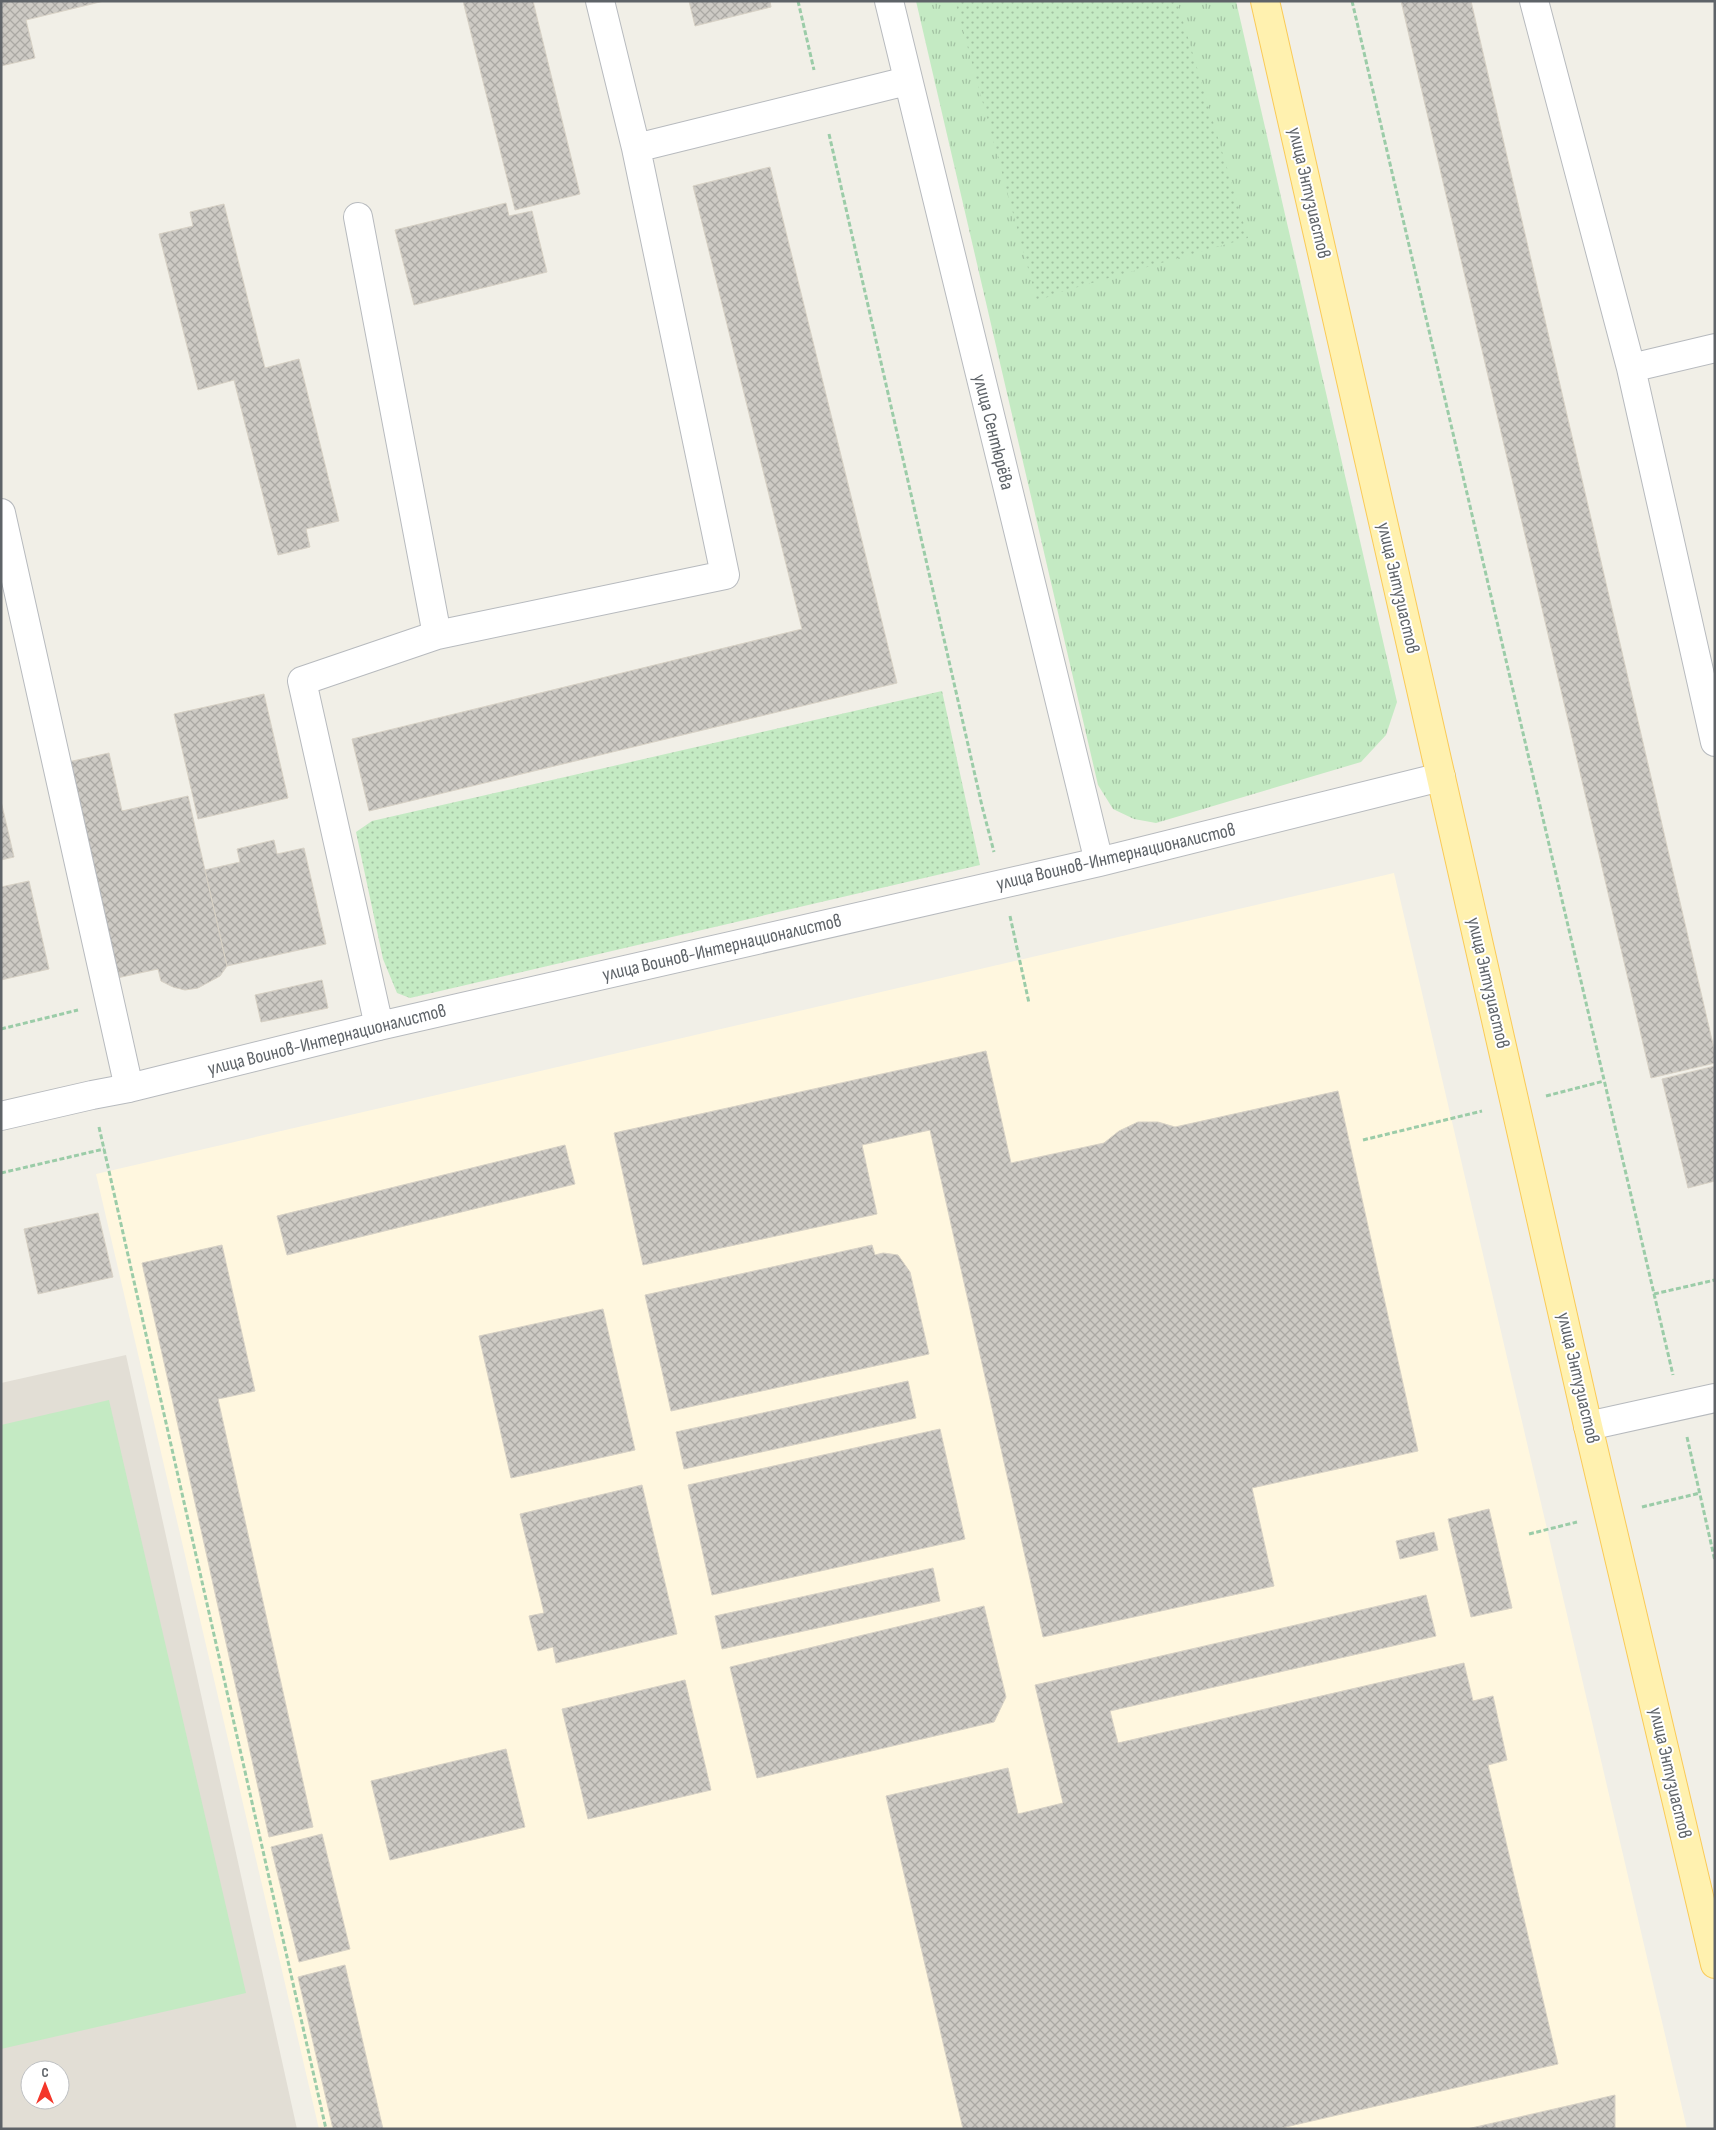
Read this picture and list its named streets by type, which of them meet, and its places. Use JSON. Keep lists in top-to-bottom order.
{
  "streets": {
    "main road": ["улица Энтузиастов"],
    "street": ["улица Сентюрёва", "улица Воинов-Интернационалистов"]
  },
  "crossings": [
    ["улица Энтузиастов", "улица Воинов-Интернационалистов"],
    ["улица Сентюрёва", "улица Воинов-Интернационалистов"]
  ],
  "north": "top"
}
